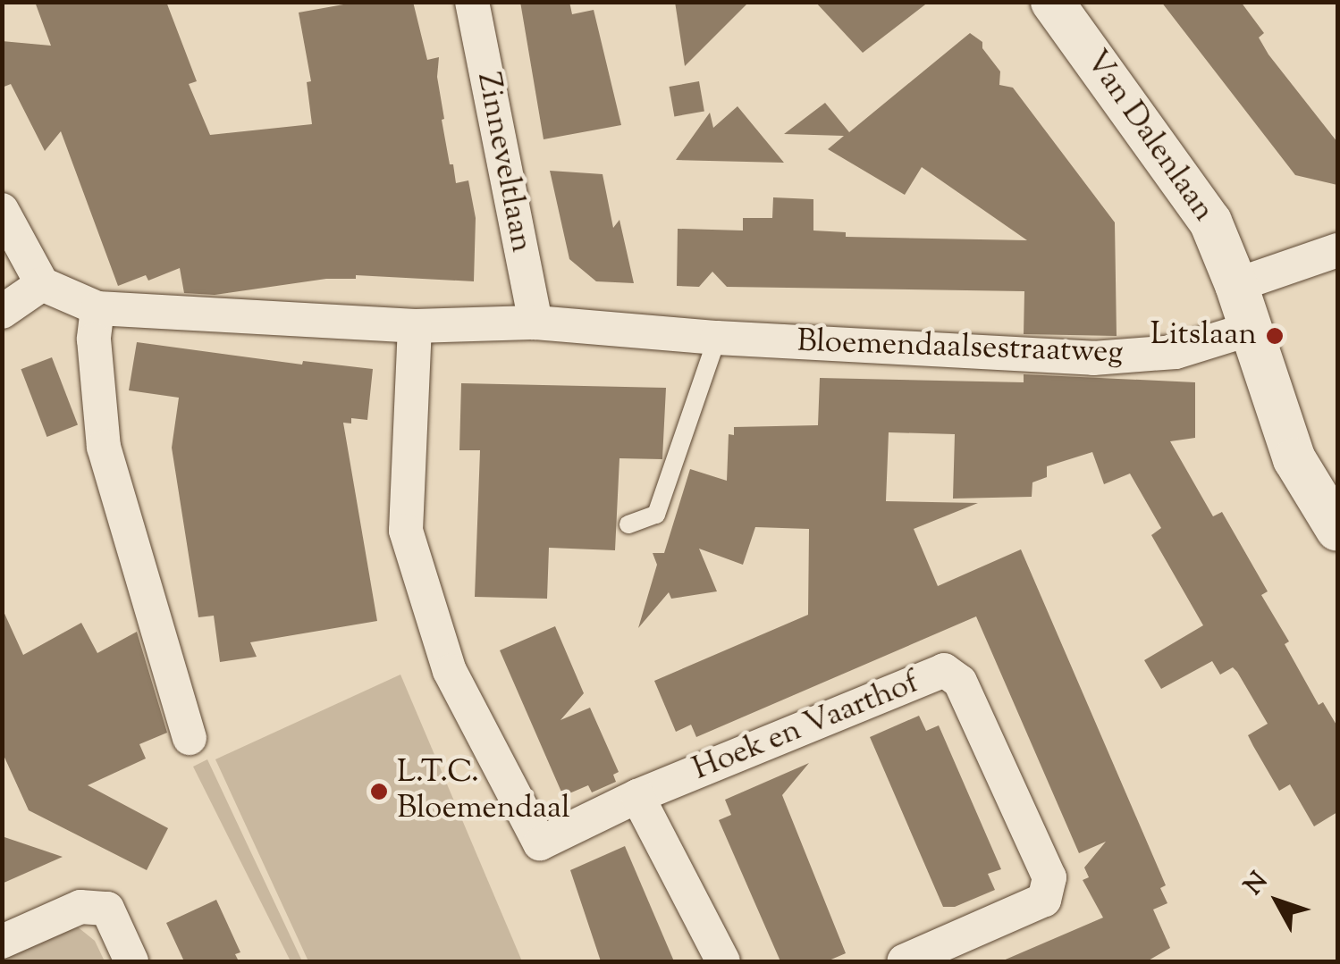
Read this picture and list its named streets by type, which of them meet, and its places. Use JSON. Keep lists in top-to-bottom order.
{
  "streets": {
    "street": [
      "Van Dalenlaan",
      "Zinneveltlaan",
      "Bloemendaalsestraatweg",
      "Hoek en Vaarthof"
    ]
  },
  "crossings": [
    ["Van Dalenlaan", "Bloemendaalsestraatweg"],
    ["Zinneveltlaan", "Bloemendaalsestraatweg"],
    ["Bloemendaalsestraatweg", "Hoek en Vaarthof"]
  ],
  "places": ["Litslaan", "L.T.C. Bloemendaal"],
  "north": "top left"
}
